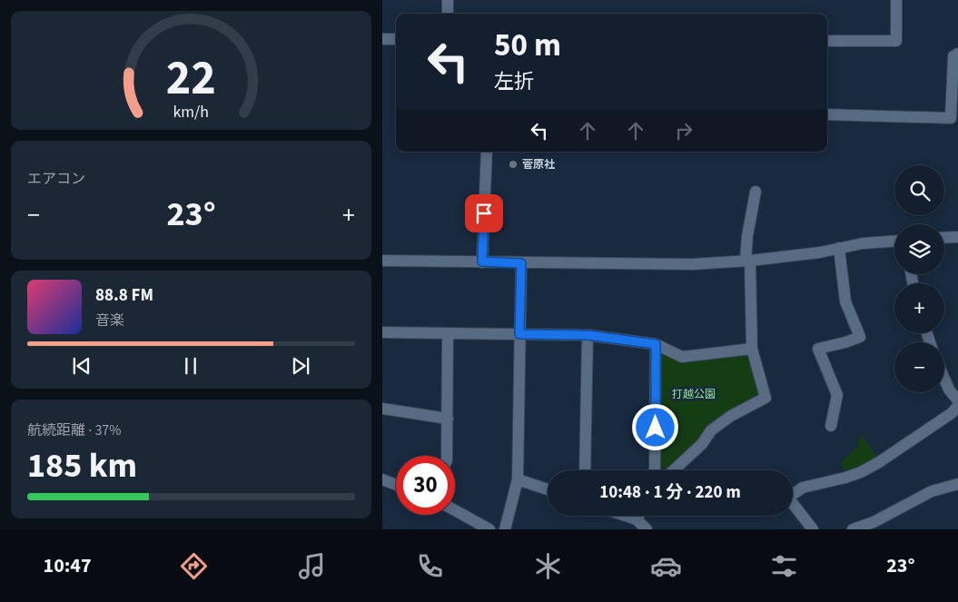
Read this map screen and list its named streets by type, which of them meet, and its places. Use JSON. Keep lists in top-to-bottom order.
{
  "parks": ["打越公園"],
  "places": ["菅原社"],
  "page": {
    "turn": ["50 m", "左折"],
    "tile": [
      "エアコン",
      ["航続距離 · 37%", "185 km"]
    ],
    "map_buttons": ["+", "−"],
    "heat": ["−", "23°", "+"],
    "song": ["88.8 FM", "音楽"],
    "limit": "30",
    "trip": "10:48 · 1 分 · 220 m",
    "tabs": ["10:47", "23°"],
    "gauge": ["22", "km/h"]
  }
}
